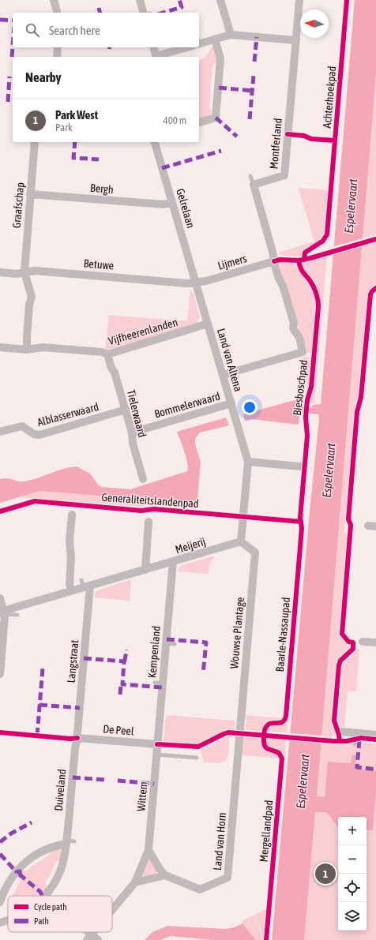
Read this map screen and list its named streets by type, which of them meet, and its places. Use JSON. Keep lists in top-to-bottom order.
{
  "streets": {
    "street": [
      "Montferland",
      "Bergh",
      "Graafschap",
      "Gelrelaan",
      "Lijmers",
      "Betuwe",
      "Vijfheerenlanden",
      "Land van Altena",
      "Bommelerwaard",
      "Tielerwaard",
      "Alblasserwaard",
      "Meijerij",
      "Wouwse Plantage",
      "Kempenland",
      "Langstraat",
      "De Peel",
      "Duiveland",
      "Wittem",
      "Land van Horn"
    ],
    "cycle path": ["Achterhoekpad", "Biesboschpad", "Generaliteitslandenpad"]
  },
  "crossings": [
    ["Bergh", "Graafschap"],
    ["Bergh", "Gelrelaan"],
    ["Graafschap", "Betuwe"],
    ["Gelrelaan", "Lijmers"],
    ["Gelrelaan", "Betuwe"],
    ["Gelrelaan", "Land van Altena"],
    ["Lijmers", "Betuwe"],
    ["Lijmers", "Land van Altena"],
    ["Betuwe", "Land van Altena"],
    ["Vijfheerenlanden", "Land van Altena"],
    ["Vijfheerenlanden", "Tielerwaard"],
    ["Land van Altena", "Bommelerwaard"],
    ["Land van Altena", "Meijerij"],
    ["Land van Altena", "Wouwse Plantage"],
    ["Bommelerwaard", "Tielerwaard"],
    ["Tielerwaard", "Alblasserwaard"],
    ["Meijerij", "Wouwse Plantage"],
    ["Meijerij", "Kempenland"],
    ["Meijerij", "Langstraat"],
    ["Wouwse Plantage", "Land van Horn"],
    ["Kempenland", "De Peel"],
    ["Kempenland", "Wittem"],
    ["Langstraat", "De Peel"],
    ["Langstraat", "Duiveland"],
    ["De Peel", "Duiveland"],
    ["De Peel", "Wittem"]
  ],
  "water": ["Espelervaart"],
  "legend": ["Cycle path", "Path"],
  "north": "left",
  "page": {
    "search": "Search here",
    "heading": "Nearby",
    "list": [
      {
        "mark": "1",
        "name": "Park West",
        "note": "Park",
        "value": "400 m"
      }
    ],
    "map_buttons": ["+", "−"],
    "pins": "1"
  }
}
